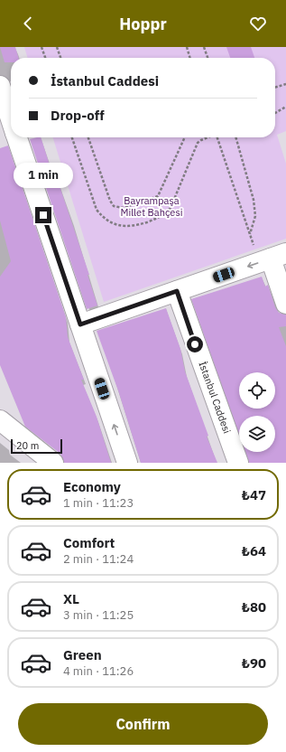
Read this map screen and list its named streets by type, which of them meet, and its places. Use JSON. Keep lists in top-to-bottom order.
{
  "streets": {
    "street": ["İstanbul Caddesi"]
  },
  "parks": ["Bayrampaşa Millet Bahçesi"],
  "scale_bar": "20 m",
  "page": {
    "header": "Hoppr",
    "banner": ["İstanbul Caddesi", "Drop-off"],
    "bubble": "1 min",
    "scale": "20 m",
    "list": [
      {
        "name": "Economy",
        "note": "1 min · 11:23",
        "value": "₺47"
      },
      {
        "name": "Comfort",
        "note": "2 min · 11:24",
        "value": "₺64"
      },
      {
        "name": "XL",
        "note": "3 min · 11:25",
        "value": "₺80"
      },
      {
        "name": "Green",
        "note": "4 min · 11:26",
        "value": "₺90"
      }
    ],
    "buttons": "Confirm"
  }
}
